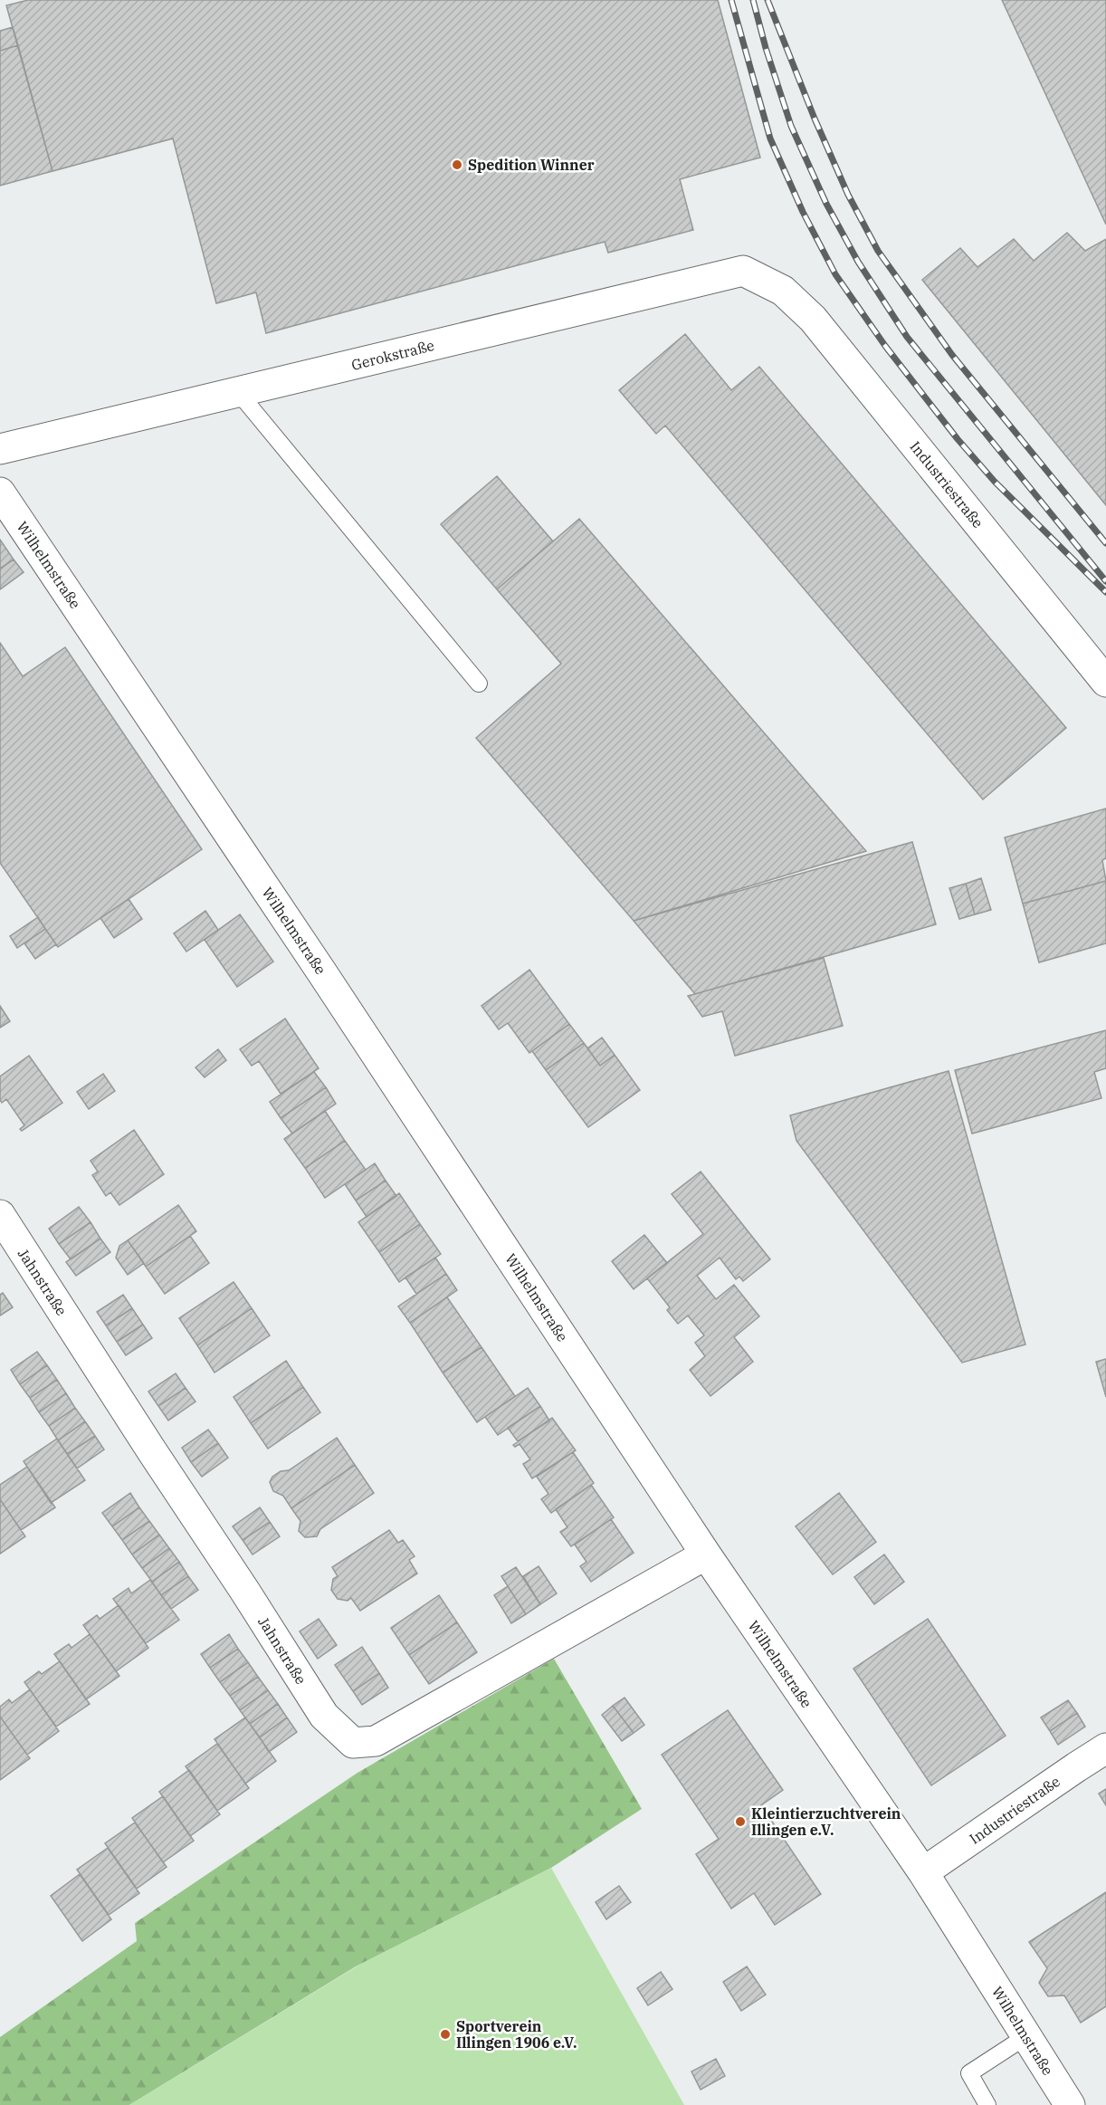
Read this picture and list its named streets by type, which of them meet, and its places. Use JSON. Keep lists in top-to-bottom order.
{
  "streets": {
    "street": [
      "Gerokstraße",
      "Industriestraße",
      "Wilhelmstraße",
      "Jahnstraße"
    ]
  },
  "crossings": [
    ["Gerokstraße", "Industriestraße"],
    ["Industriestraße", "Wilhelmstraße"],
    ["Wilhelmstraße", "Jahnstraße"]
  ],
  "places": ["Spedition Winner", "Kleintierzuchtverein Illingen e.V.", "Sportverein Illingen 1906 e.V."]
}
